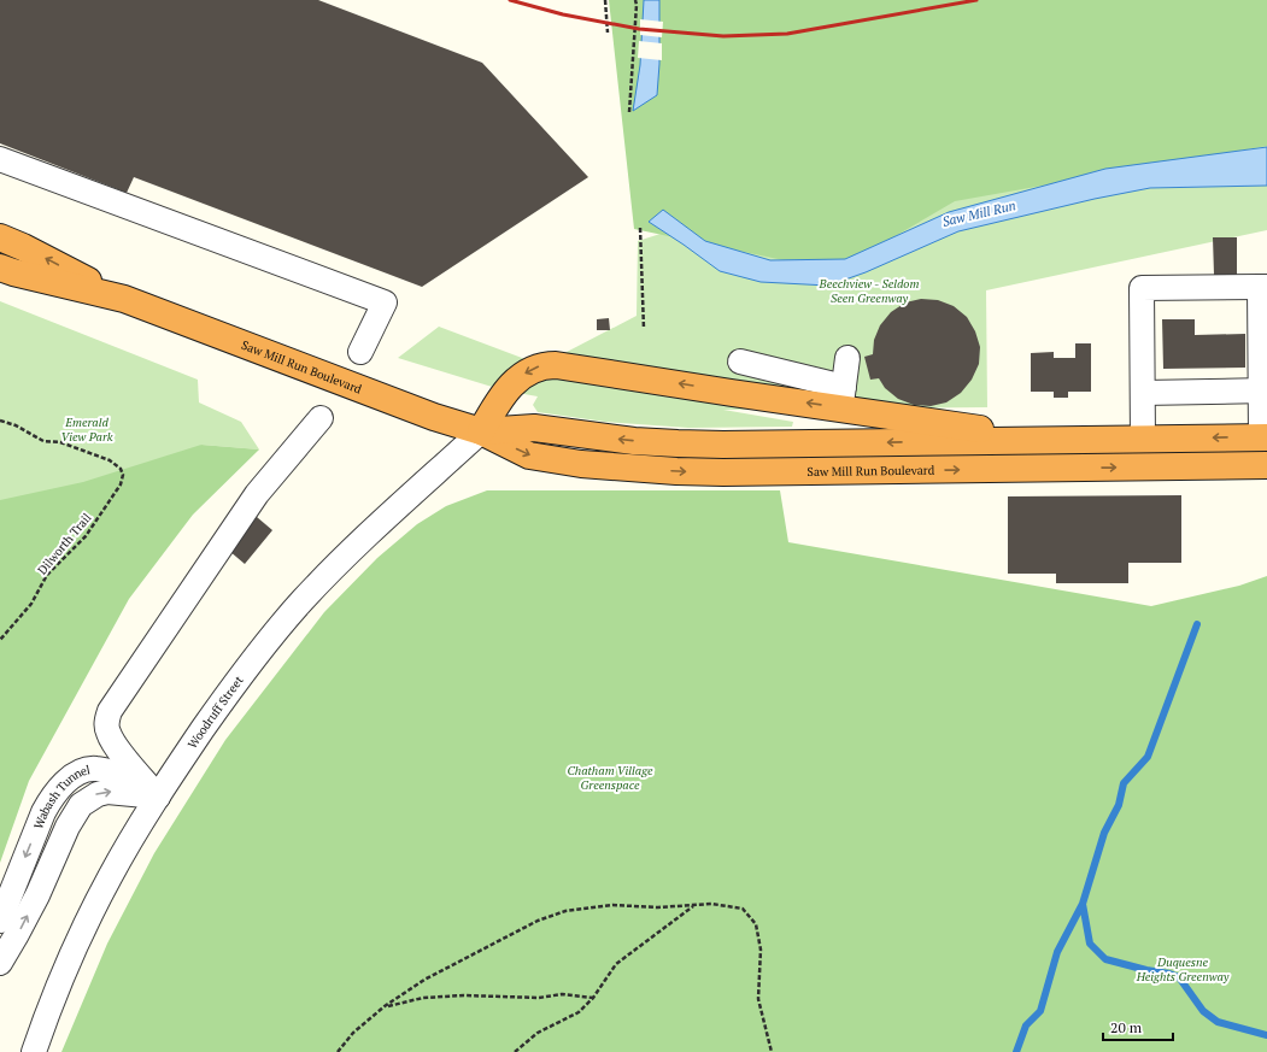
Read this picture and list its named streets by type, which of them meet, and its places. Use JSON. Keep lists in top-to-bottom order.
{
  "streets": {
    "highway": ["Saw Mill Run Boulevard"],
    "street": ["Woodruff Street", "Wabash Tunnel"],
    "path": ["Dilworth Trail"]
  },
  "crossings": [
    ["Saw Mill Run Boulevard", "Woodruff Street"],
    ["Woodruff Street", "Wabash Tunnel"]
  ],
  "water": ["Saw Mill Run"],
  "parks": [
    "Beechview - Seldom Seen Greenway",
    "Emerald View Park",
    "Chatham Village Greenspace",
    "Duquesne Heights Greenway"
  ],
  "scale_bar": "20 m"
}
